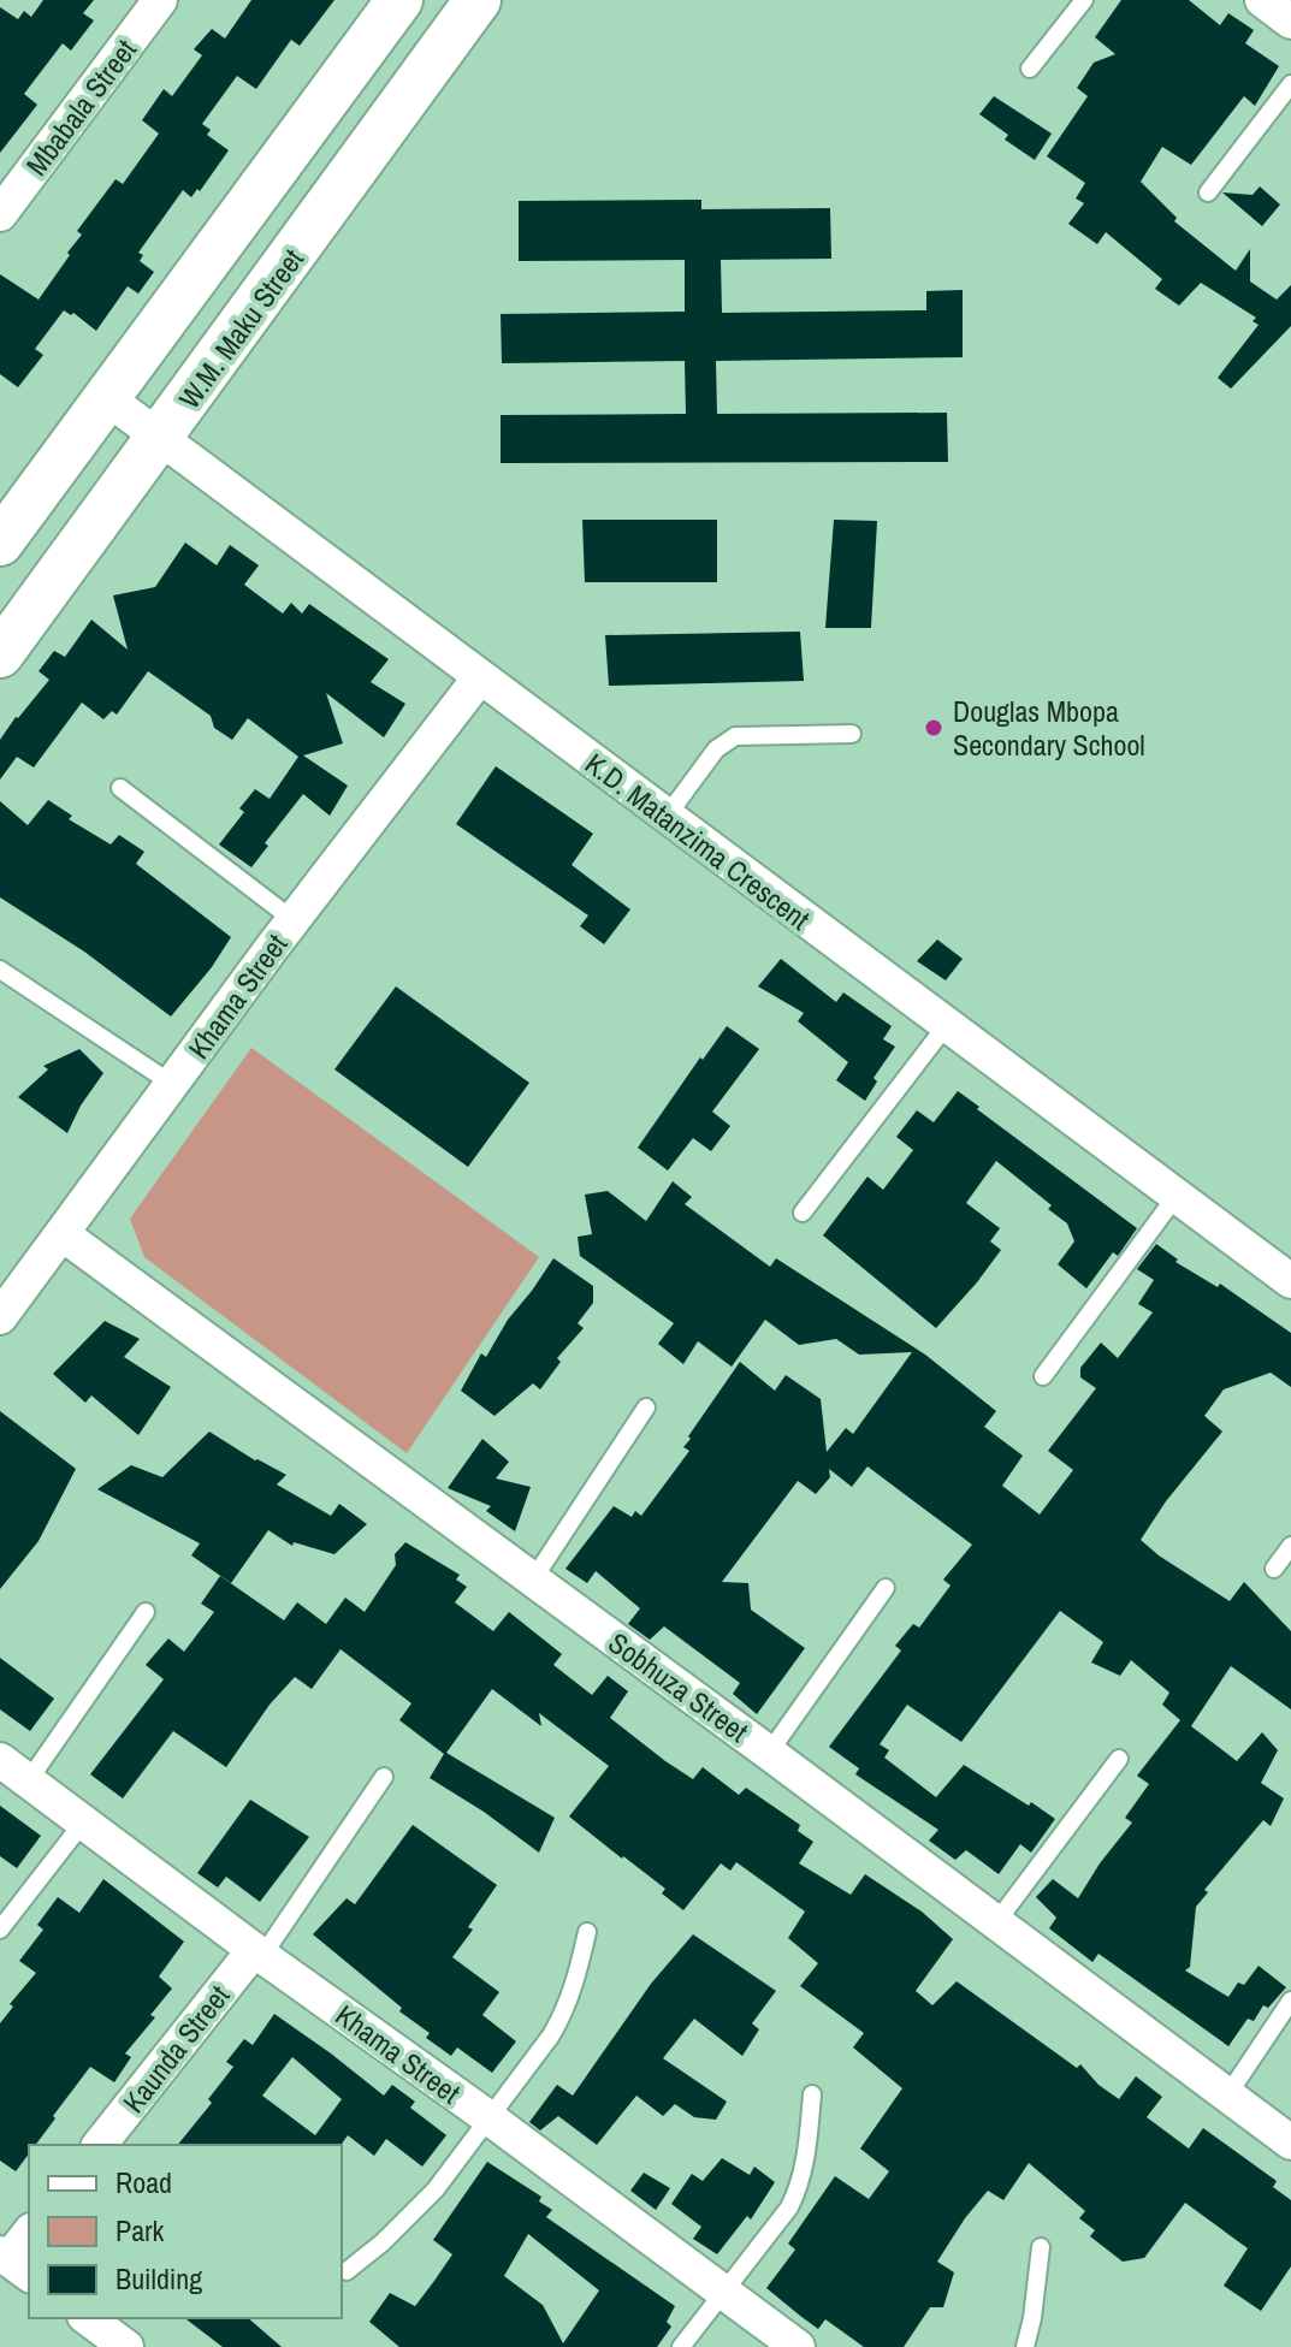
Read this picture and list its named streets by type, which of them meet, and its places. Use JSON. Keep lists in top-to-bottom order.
{
  "streets": {
    "street": [
      "Mbabala Street",
      "W.M. Maku Street",
      "K.D. Matanzima Crescent",
      "Khama Street",
      "Sobhuza Street",
      "Kaunda Street"
    ]
  },
  "crossings": [
    ["W.M. Maku Street", "K.D. Matanzima Crescent"],
    ["K.D. Matanzima Crescent", "Khama Street"],
    ["Khama Street", "Sobhuza Street"],
    ["Khama Street", "Kaunda Street"]
  ],
  "places": ["Douglas Mbopa Secondary School"],
  "legend": ["Road", "Park", "Building"]
}
